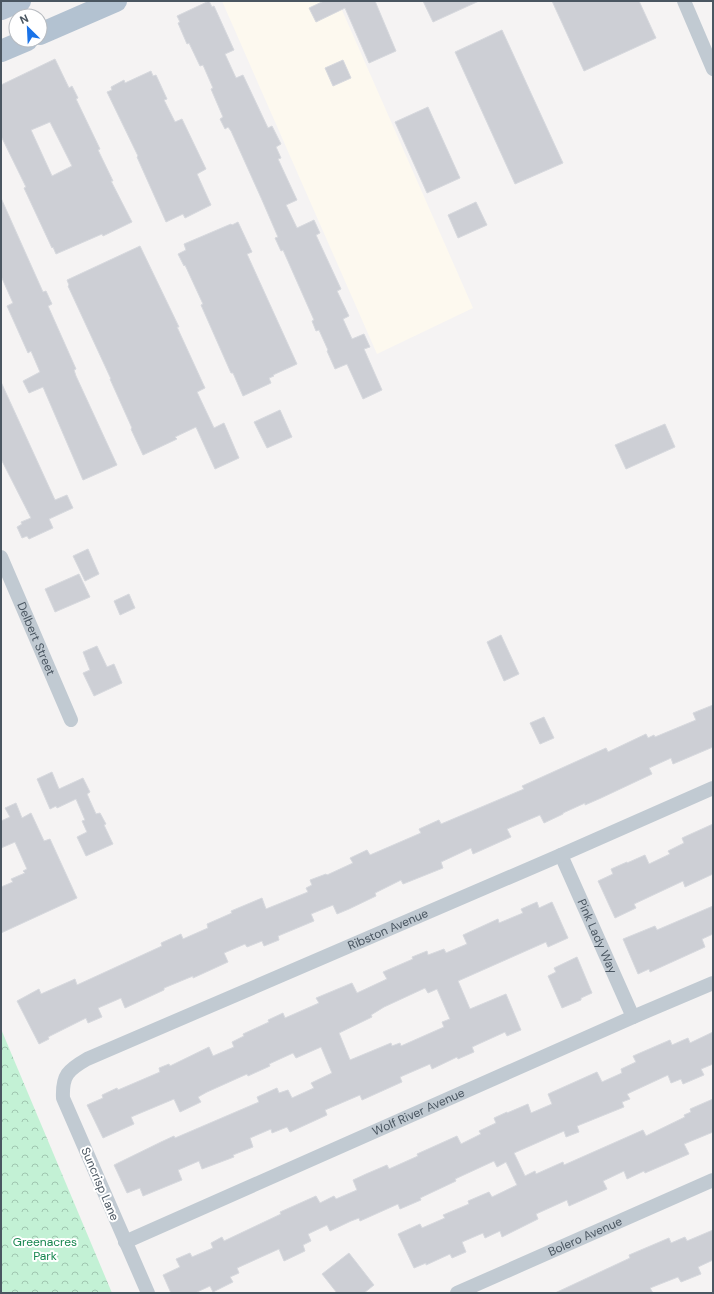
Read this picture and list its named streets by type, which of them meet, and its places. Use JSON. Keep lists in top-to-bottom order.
{
  "streets": {
    "street": [
      "Delbert Street",
      "Ribston Avenue",
      "Pink Lady Way",
      "Wolf River Avenue",
      "Suncrisp Lane",
      "Bolero Avenue"
    ]
  },
  "crossings": [
    ["Ribston Avenue", "Pink Lady Way"],
    ["Ribston Avenue", "Suncrisp Lane"],
    ["Pink Lady Way", "Wolf River Avenue"],
    ["Wolf River Avenue", "Suncrisp Lane"]
  ],
  "parks": ["Greenacres Park"],
  "north": "top left"
}
